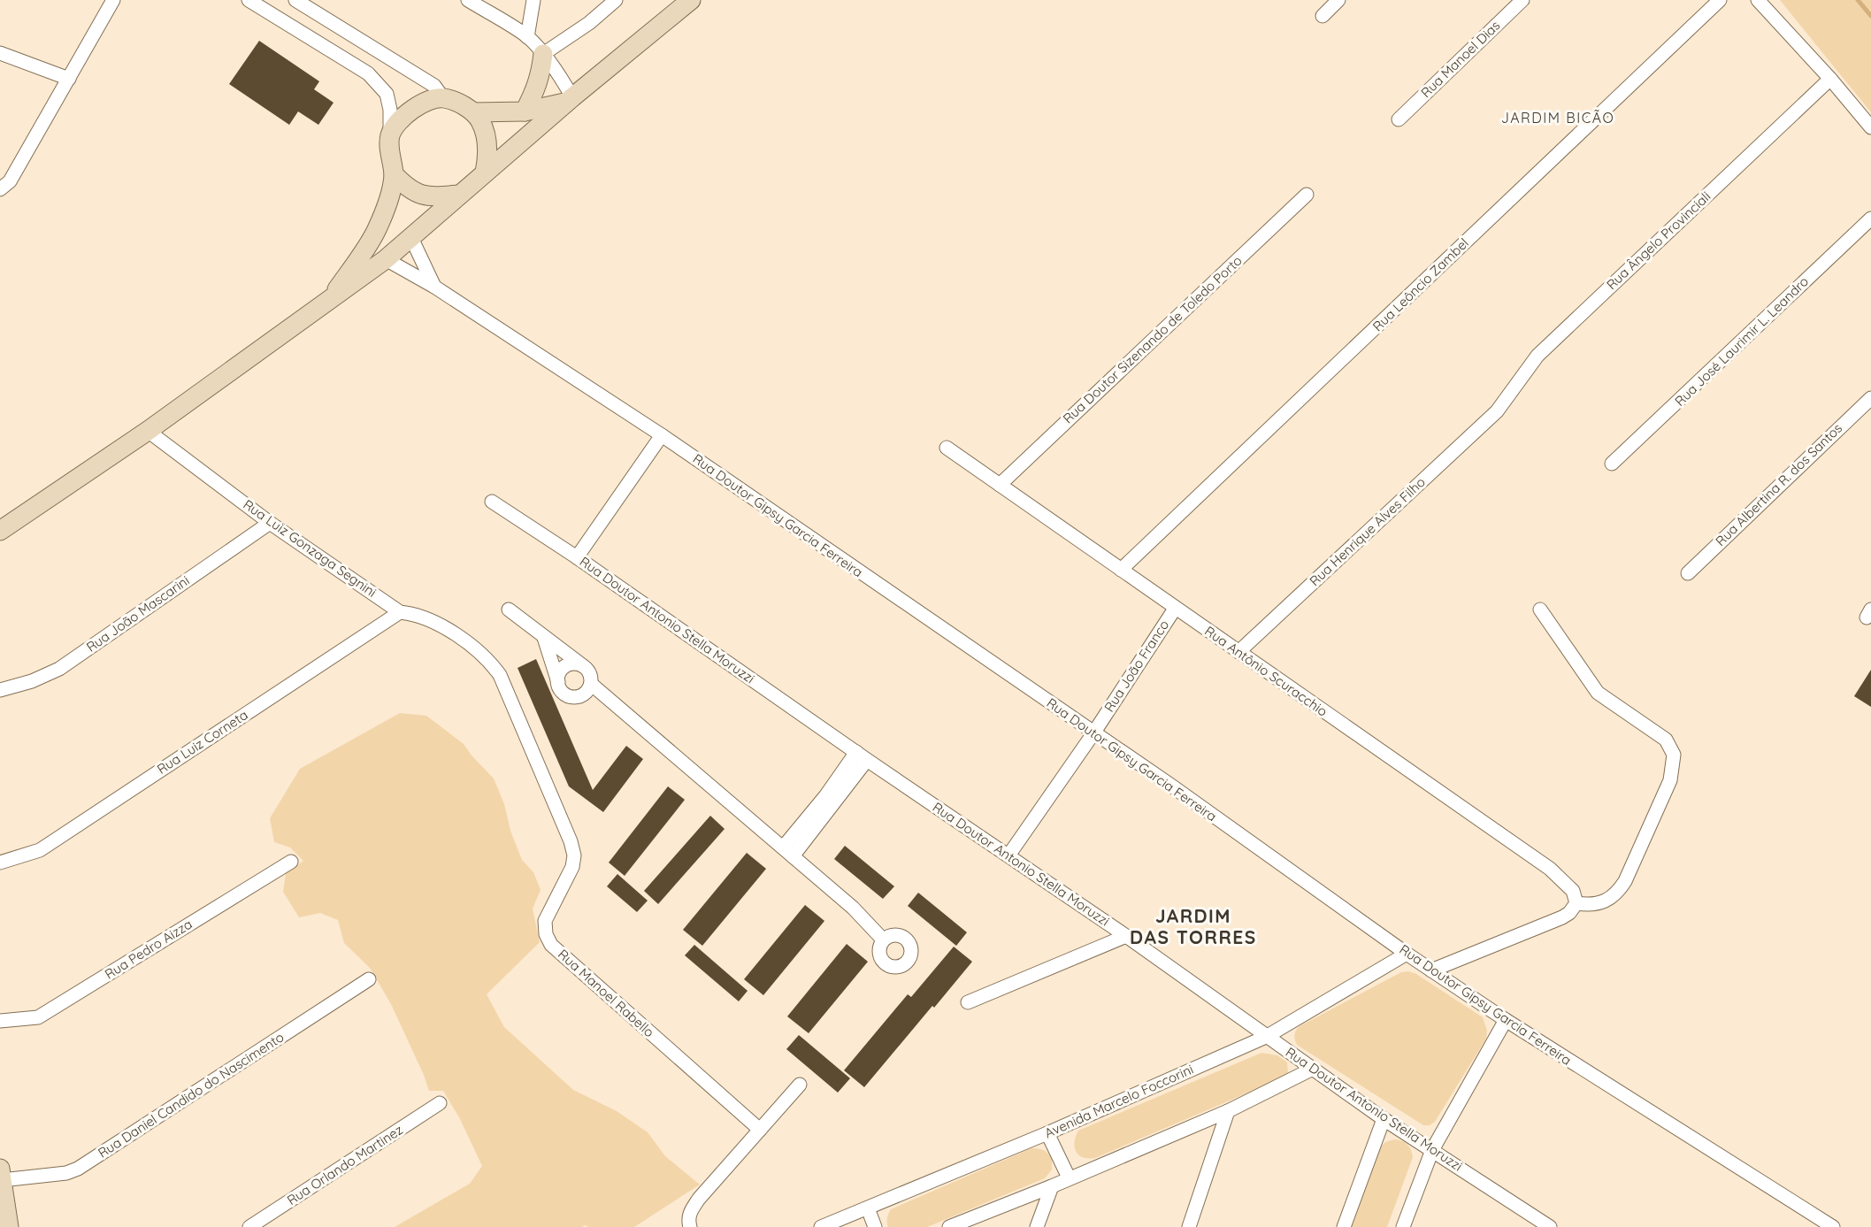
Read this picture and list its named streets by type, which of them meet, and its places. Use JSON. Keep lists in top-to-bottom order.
{
  "streets": {
    "street": [
      "Rua Manoel Dias",
      "Rua Ângelo Provinciali",
      "Rua Leôncio Zambel",
      "Rua Doutor Sizenando de Toledo Porto",
      "Rua José Laurimir L. Leandro",
      "Rua Albertina R. dos Santos",
      "Rua Doutor Gipsy Garcia Ferreira",
      "Rua Henrique Alves Filho",
      "Rua Luiz Gonzaga Segnini",
      "Rua João Mascarini",
      "Rua Doutor Antonio Stella Moruzzi",
      "Rua João Franco",
      "Rua Antônio Scuracchio",
      "Rua Luiz Corneta",
      "Rua Pedro Aizza",
      "Rua Manoel Rabello",
      "Rua Daniel Candido do Nascimento",
      "Avenida Marcelo Foccorini",
      "Rua Orlando Martinez"
    ]
  },
  "crossings": [
    ["Rua Ângelo Provinciali", "Rua Henrique Alves Filho"],
    ["Rua Leôncio Zambel", "Rua Antônio Scuracchio"],
    ["Rua Doutor Sizenando de Toledo Porto", "Rua Antônio Scuracchio"],
    ["Rua Doutor Gipsy Garcia Ferreira", "Rua João Franco"],
    ["Rua Doutor Gipsy Garcia Ferreira", "Avenida Marcelo Foccorini"],
    ["Rua Henrique Alves Filho", "Rua Antônio Scuracchio"],
    ["Rua Luiz Gonzaga Segnini", "Rua João Mascarini"],
    ["Rua Luiz Gonzaga Segnini", "Rua Luiz Corneta"],
    ["Rua Luiz Gonzaga Segnini", "Rua Manoel Rabello"],
    ["Rua Doutor Antonio Stella Moruzzi", "Rua João Franco"],
    ["Rua Doutor Antonio Stella Moruzzi", "Avenida Marcelo Foccorini"],
    ["Rua João Franco", "Rua Antônio Scuracchio"]
  ],
  "districts": ["JARDIM BICÃO", "JARDIM DAS TORRES"]
}
